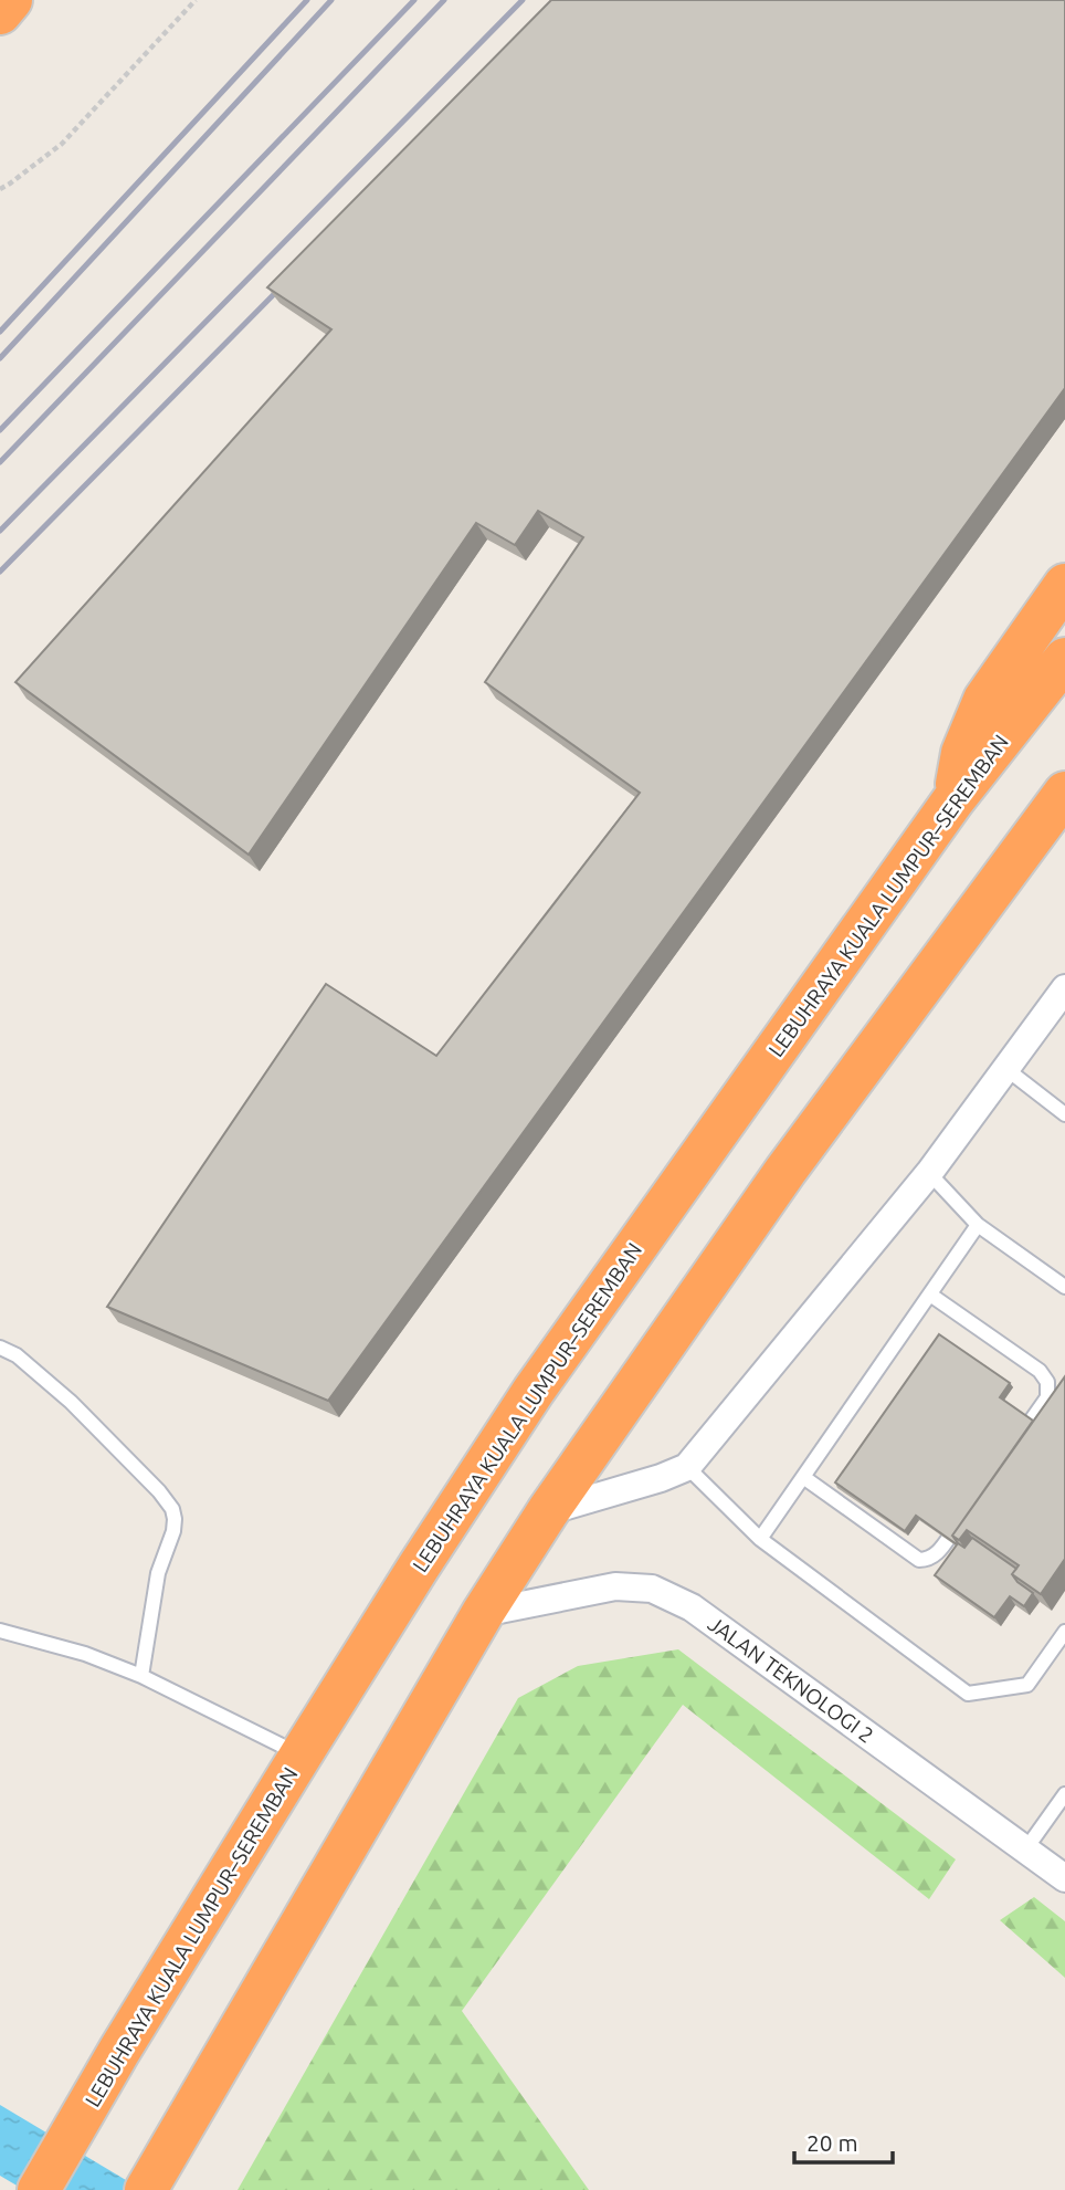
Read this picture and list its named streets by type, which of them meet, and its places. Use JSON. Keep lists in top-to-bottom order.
{
  "streets": {
    "highway": ["LEBUHRAYA KUALA LUMPUR–SEREMBAN"],
    "street": ["JALAN TEKNOLOGI 2"]
  },
  "scale_bar": "20 m"
}
